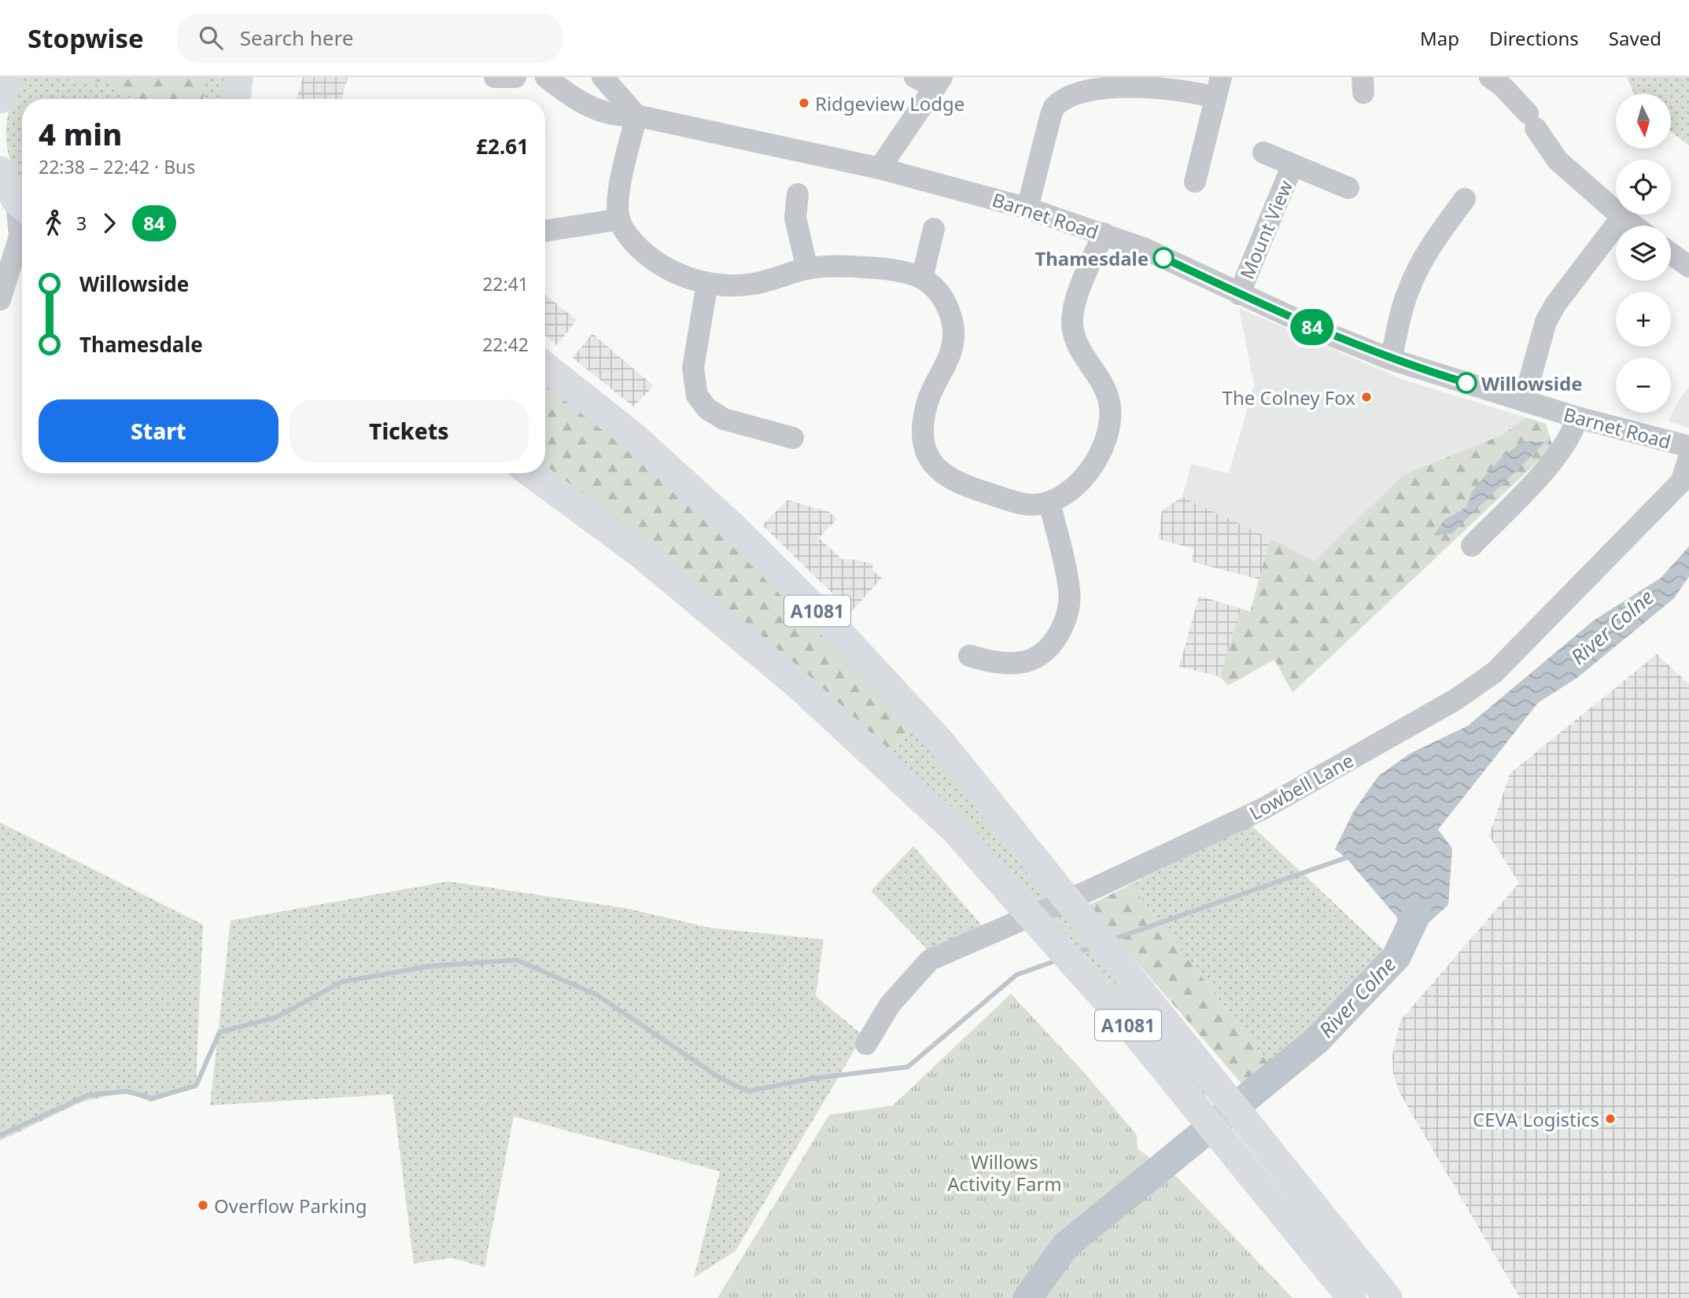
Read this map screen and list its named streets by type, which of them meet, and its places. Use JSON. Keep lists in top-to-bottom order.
{
  "streets": {
    "main road": ["A1081"],
    "street": ["Barnet Road", "Mount View", "Lowbell Lane"]
  },
  "crossings": [
    ["Barnet Road", "Mount View"]
  ],
  "water": ["River Colne"],
  "parks": ["Willows Activity Farm"],
  "places": [
    "Ridgeview Lodge",
    "Thamesdale",
    "Willowside",
    "The Colney Fox",
    "CEVA Logistics",
    "Overflow Parking"
  ],
  "lines": ["bus line 84"],
  "north": "bottom",
  "page": {
    "header": "Stopwise",
    "search": "Search here",
    "nav": ["Map", "Directions", "Saved"],
    "on_map": "84",
    "map_buttons": ["+", "−"],
    "heading": ["4 min", "22:38 – 22:42 · Bus", "£2.61"],
    "legs": ["3", "84"],
    "list": [
      {
        "name": "Willowside",
        "value": "22:41"
      },
      {
        "name": "Thamesdale",
        "value": "22:42"
      }
    ],
    "buttons": ["Start", "Tickets"]
  }
}
